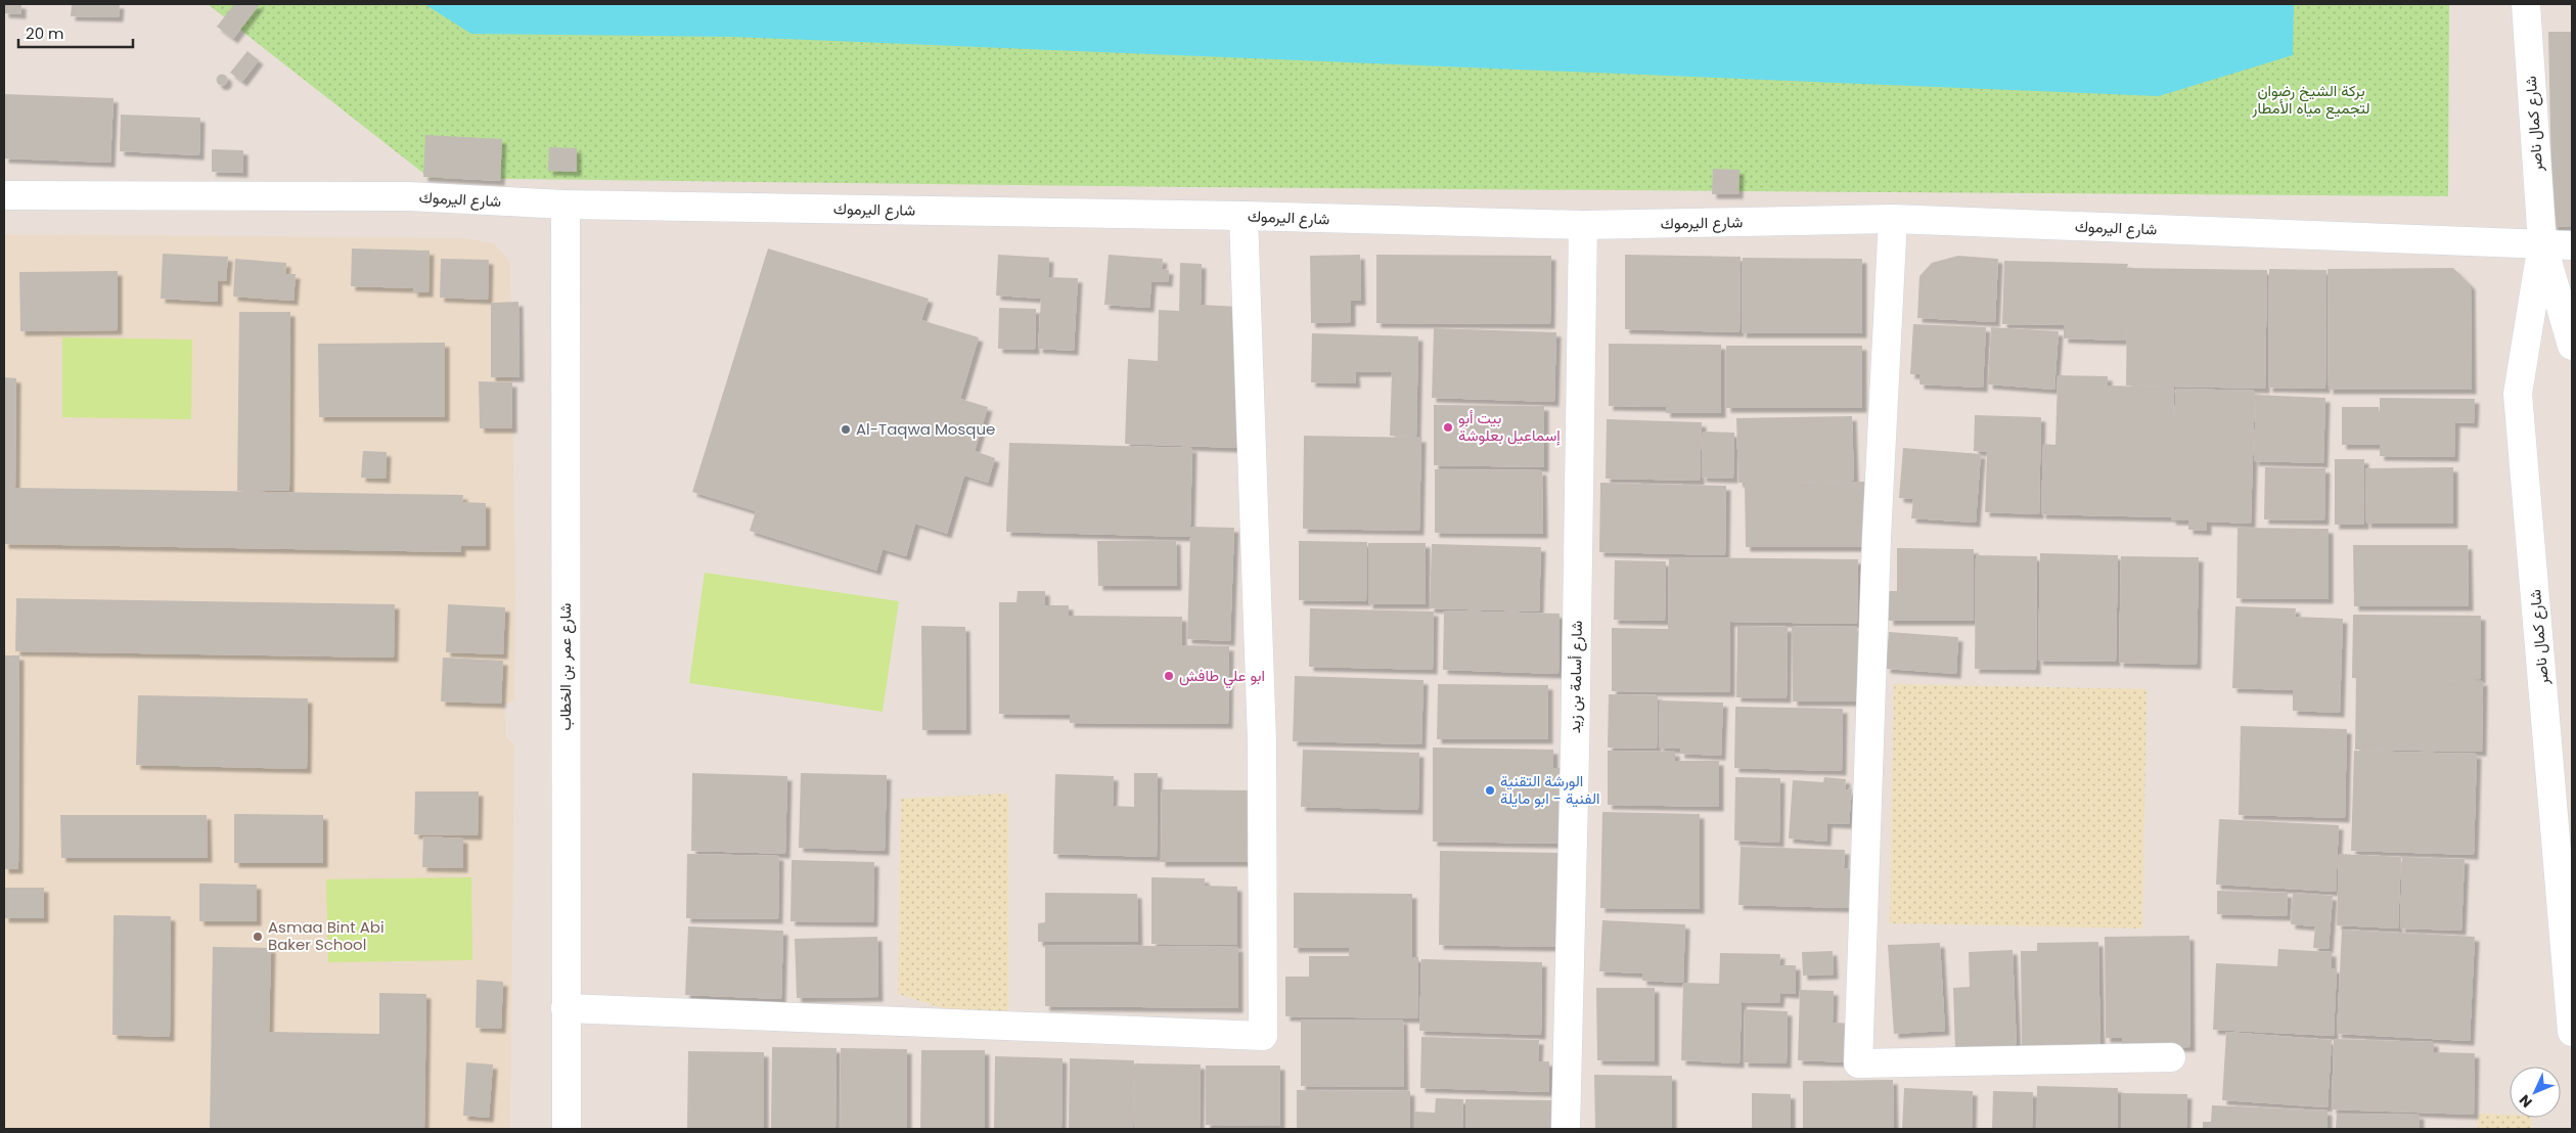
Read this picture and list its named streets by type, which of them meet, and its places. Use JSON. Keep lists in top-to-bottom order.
{
  "streets": {
    "street": [
      "شارع كمال ناصر",
      "شارع اليرموك",
      "شارع عمر بن الخطاب",
      "شارع أسامة بن زيد"
    ]
  },
  "crossings": [
    ["شارع كمال ناصر", "شارع اليرموك"],
    ["شارع اليرموك", "شارع عمر بن الخطاب"],
    ["شارع اليرموك", "شارع أسامة بن زيد"]
  ],
  "parks": ["بركة الشيخ رضوان لتجميع مياه الأمطار"],
  "places": [
    "بيت أبو إسماعيل بعلوشة",
    "Al-Taqwa Mosque",
    "ابو علي طافش",
    "الورشة التقنية الفنية - ابو مايلة",
    "Asmaa Bint Abi Baker School"
  ],
  "scale_bar": "20 m",
  "north": "bottom left"
}
